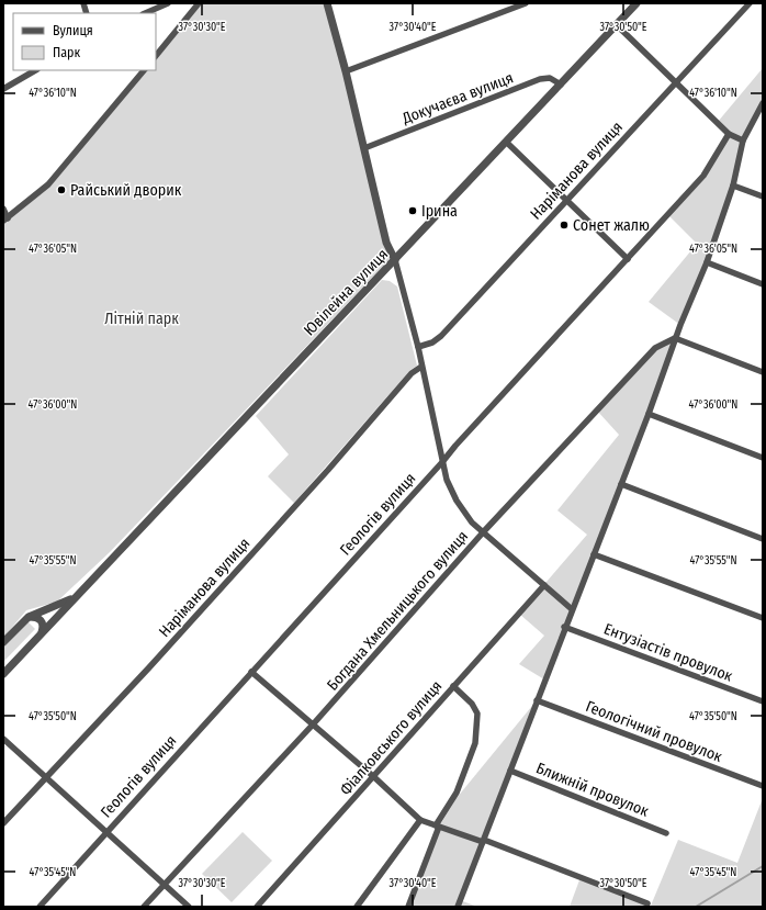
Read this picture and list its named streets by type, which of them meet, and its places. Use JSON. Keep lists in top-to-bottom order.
{
  "streets": {
    "street": [
      "Докучаєва вулиця",
      "Наріманова вулиця",
      "Ювілейна вулиця",
      "Геологів вулиця",
      "Богдана Хмельницького вулиця",
      "Ентузіастів провулок",
      "Геологічний провулок",
      "Фіалковського вулиця",
      "Ближній провулок"
    ]
  },
  "crossings": [
    ["Докучаєва вулиця", "Ювілейна вулиця"]
  ],
  "parks": ["Літній парк"],
  "places": ["Райський дворик", "Ірина", "Сонет жалю"],
  "legend": ["Вулиця", "Парк"],
  "coordinates": [
    "37°30'30\"E",
    "37°30'40\"E",
    "37°30'50\"E",
    "47°36'10\"N",
    "47°36'05\"N",
    "47°36'00\"N",
    "47°35'55\"N",
    "47°35'50\"N",
    "47°35'45\"N"
  ]
}
